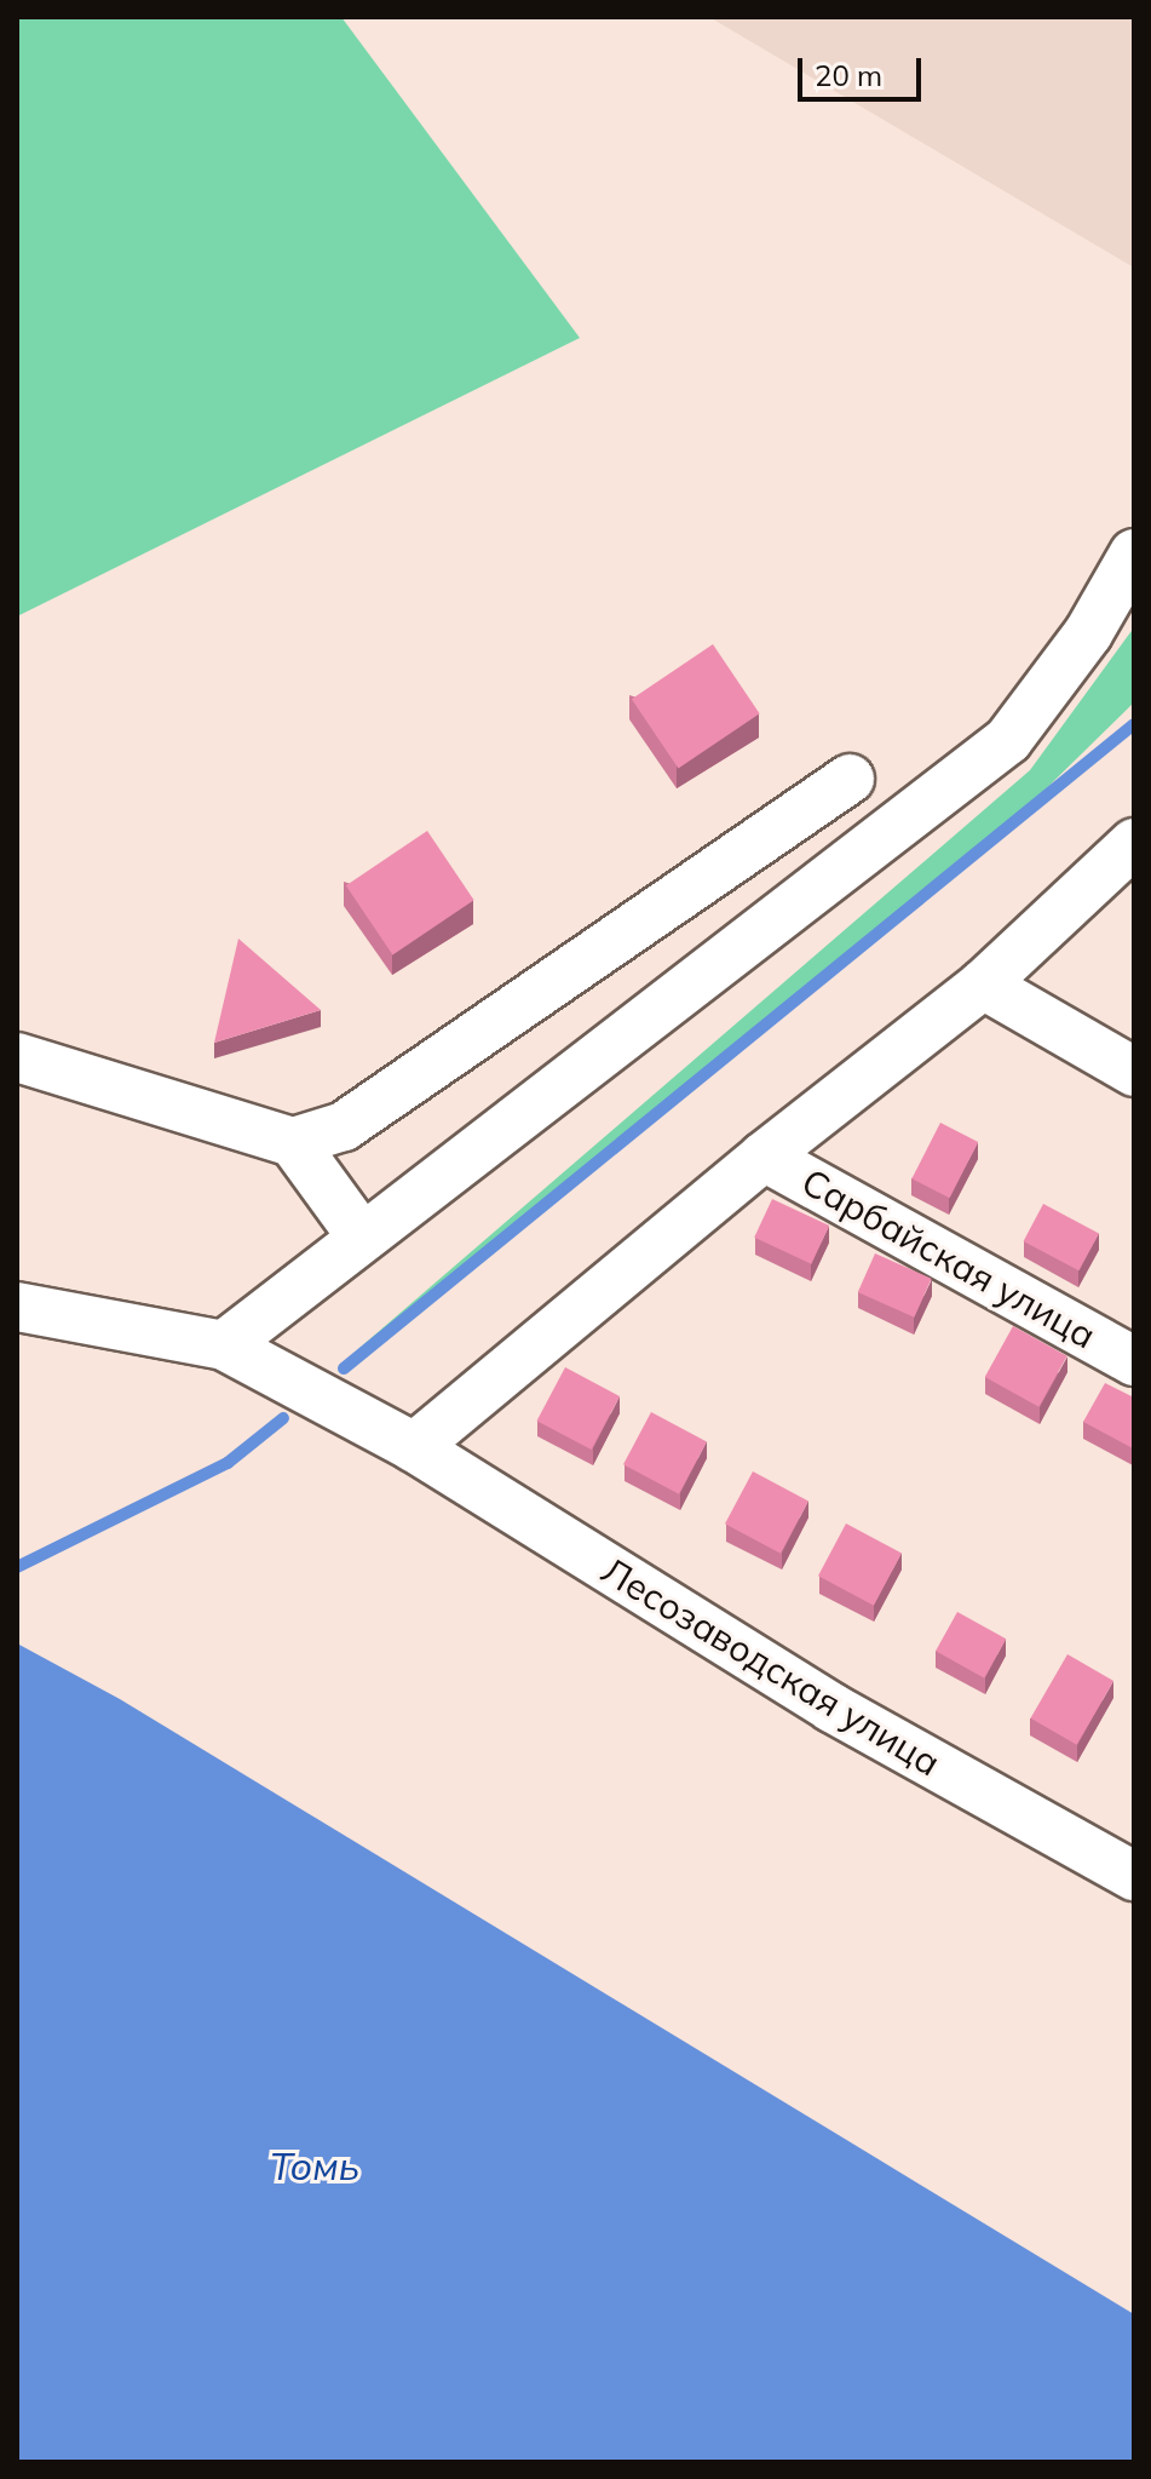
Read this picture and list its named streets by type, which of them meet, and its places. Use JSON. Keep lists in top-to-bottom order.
{
  "streets": {
    "street": ["Сарбайская улица", "Лесозаводская улица"]
  },
  "water": ["Томь"],
  "scale_bar": "20 m"
}
